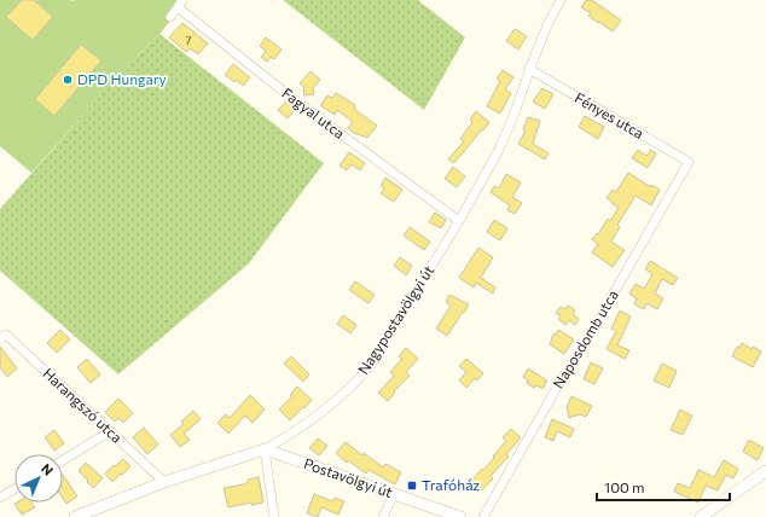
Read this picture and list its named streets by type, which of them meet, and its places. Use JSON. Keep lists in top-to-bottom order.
{
  "streets": {
    "street": [
      "Fagyal utca",
      "Fényes utca",
      "Nagypostavölgyi út",
      "Naposdomb utca",
      "Harangszó utca",
      "Postavölgyi út"
    ]
  },
  "crossings": [
    ["Fagyal utca", "Nagypostavölgyi út"],
    ["Fényes utca", "Nagypostavölgyi út"],
    ["Fényes utca", "Naposdomb utca"],
    ["Nagypostavölgyi út", "Harangszó utca"],
    ["Nagypostavölgyi út", "Postavölgyi út"]
  ],
  "places": {
    "other": ["DPD Hungary"],
    "transit": ["Trafóház"]
  },
  "house_numbers": ["7"],
  "scale_bar": "100 m",
  "north": "top right"
}
